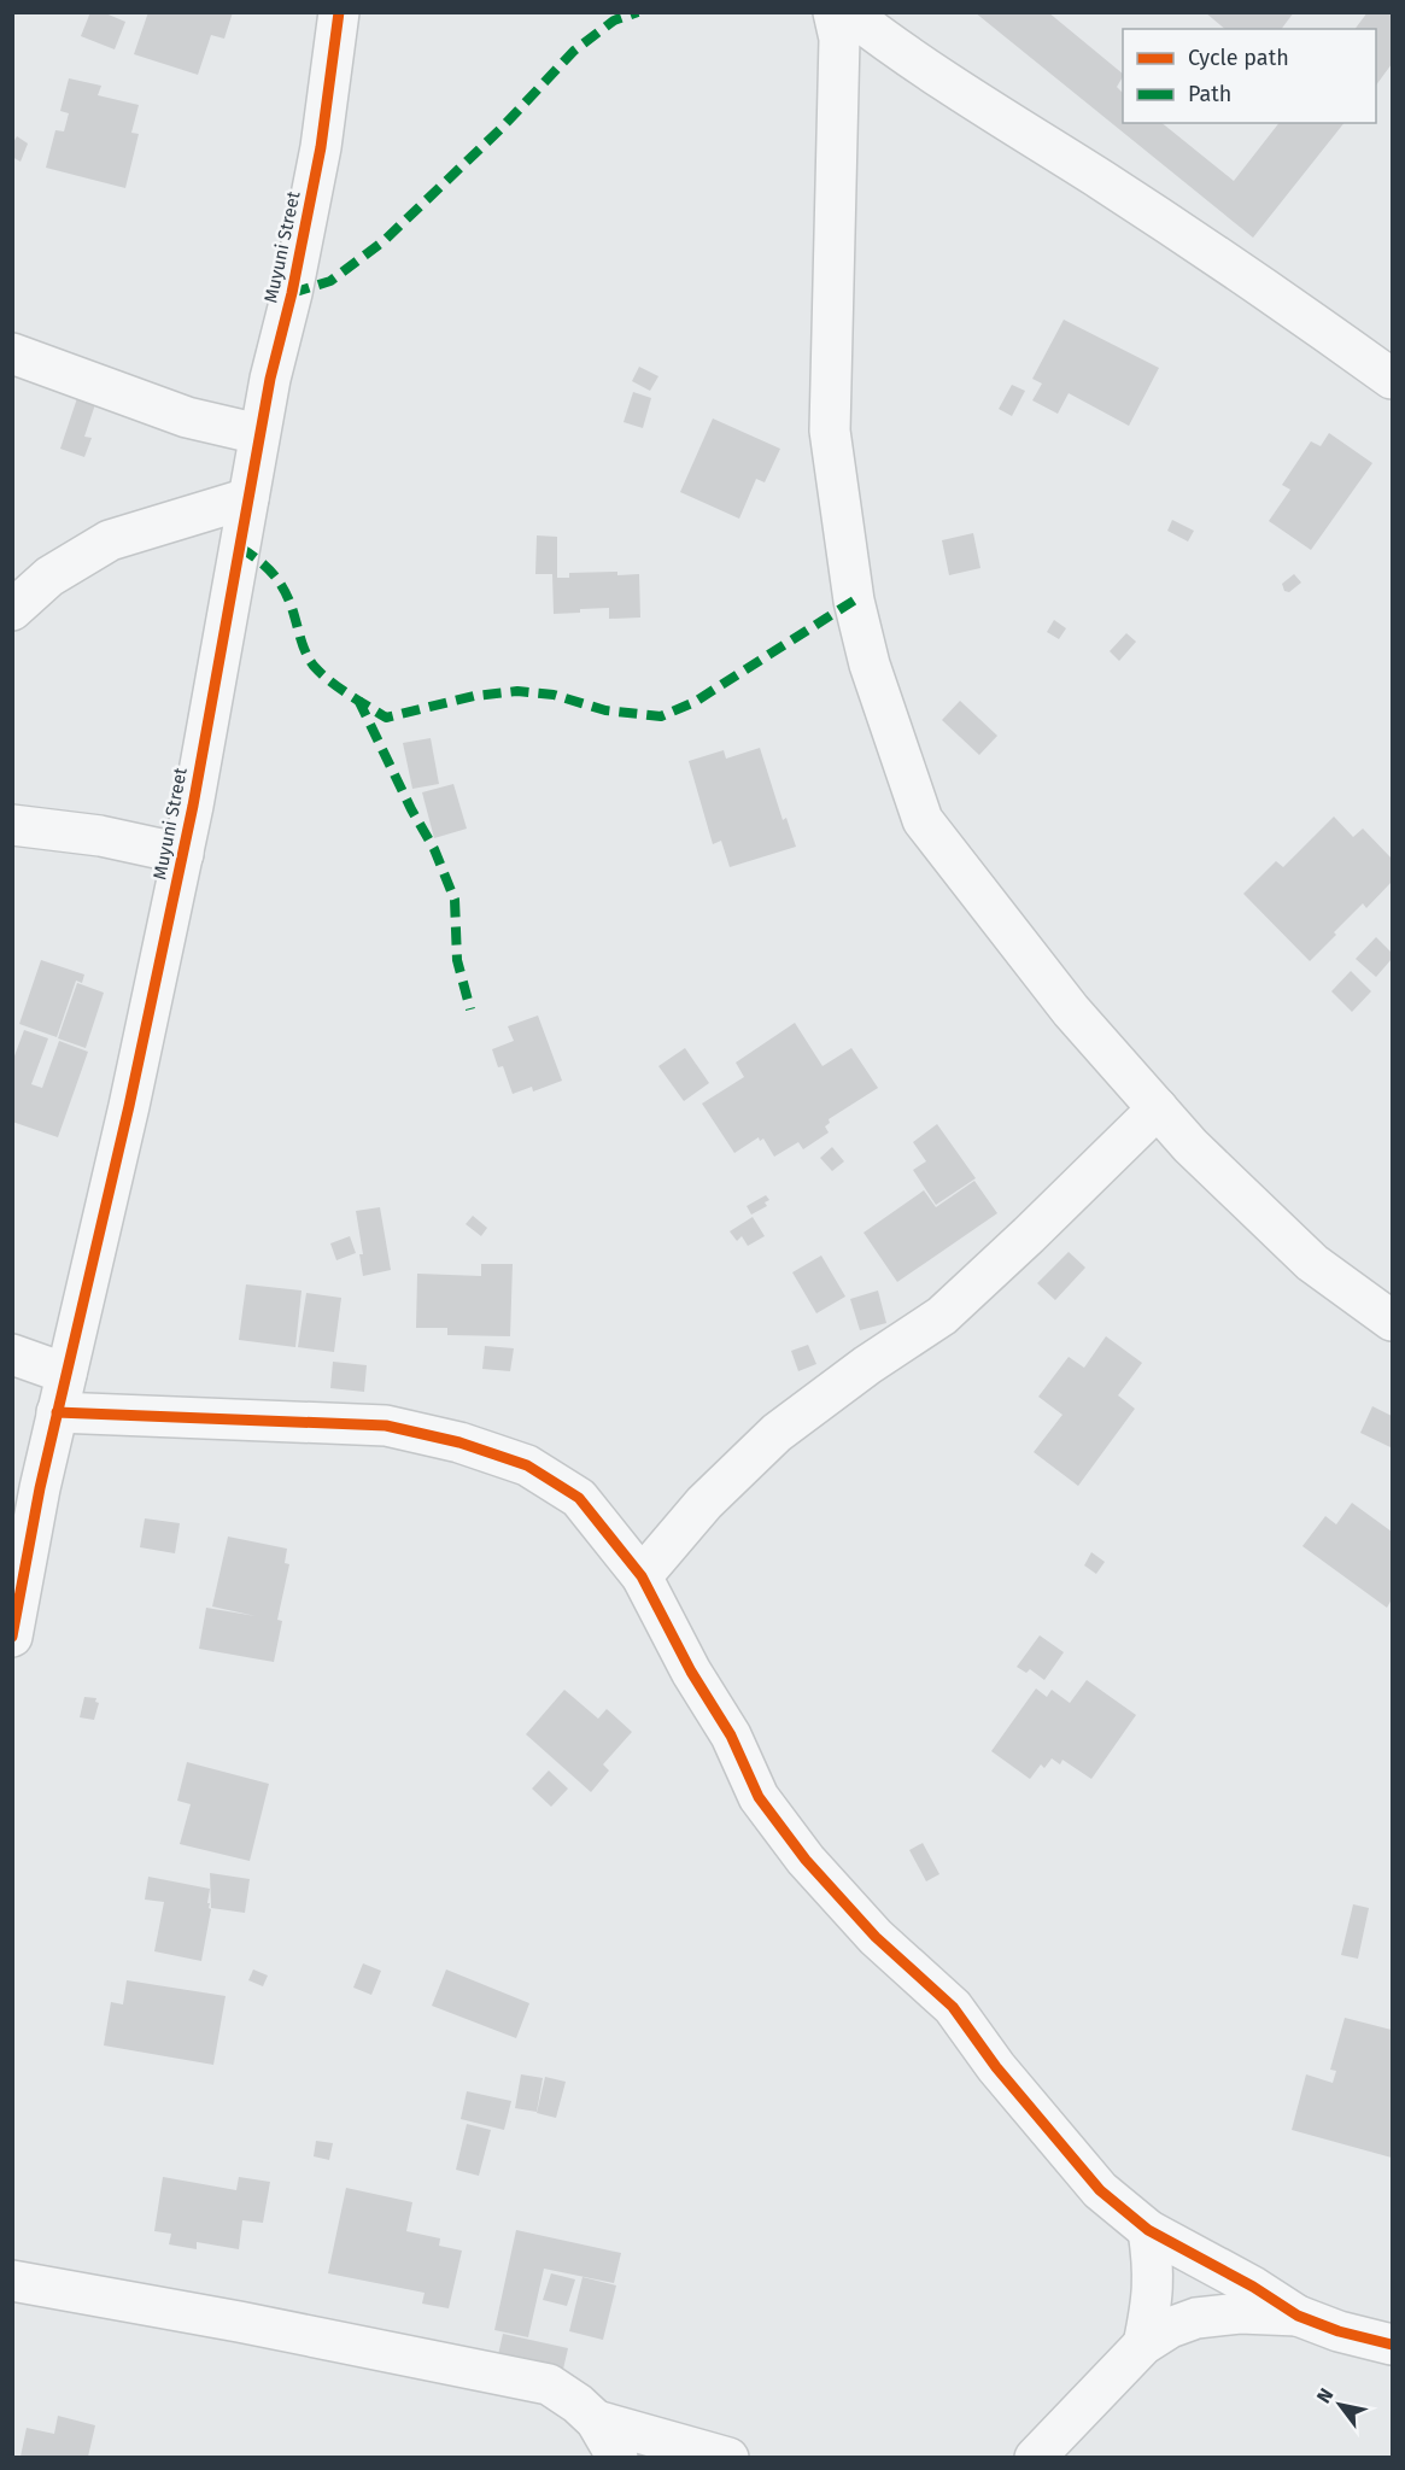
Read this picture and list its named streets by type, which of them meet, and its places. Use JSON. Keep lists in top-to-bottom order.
{
  "streets": {
    "street": ["Muyuni Street"]
  },
  "legend": ["Cycle path", "Path"],
  "north": "top left"
}
